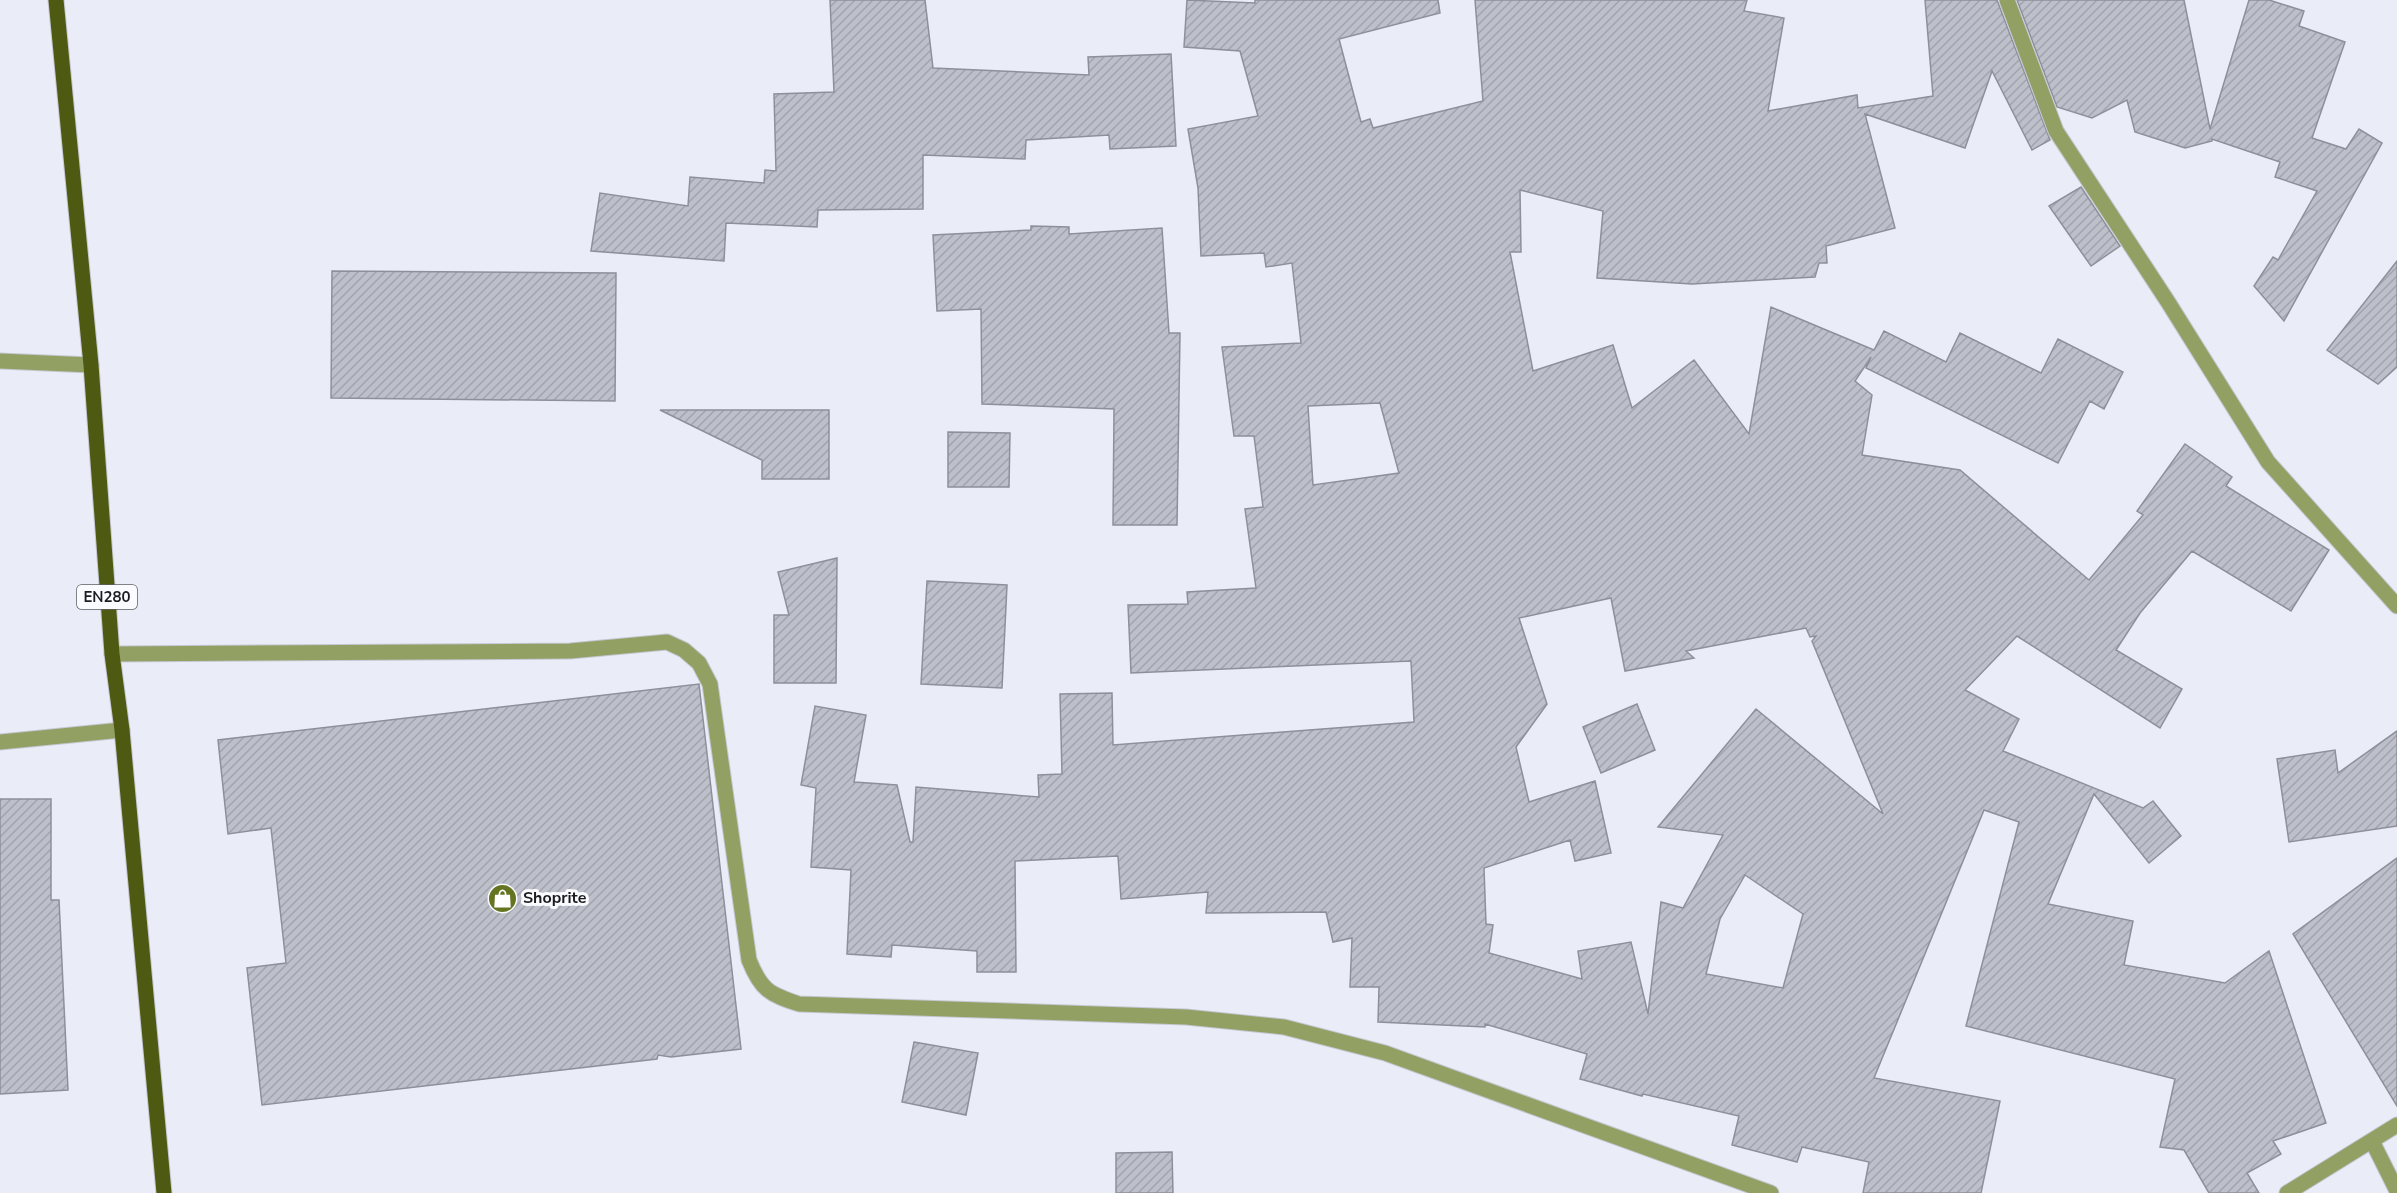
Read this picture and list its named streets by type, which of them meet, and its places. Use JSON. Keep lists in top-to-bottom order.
{
  "streets": {
    "main road": ["EN280"]
  },
  "places": {
    "shop": ["Shoprite"]
  }
}
